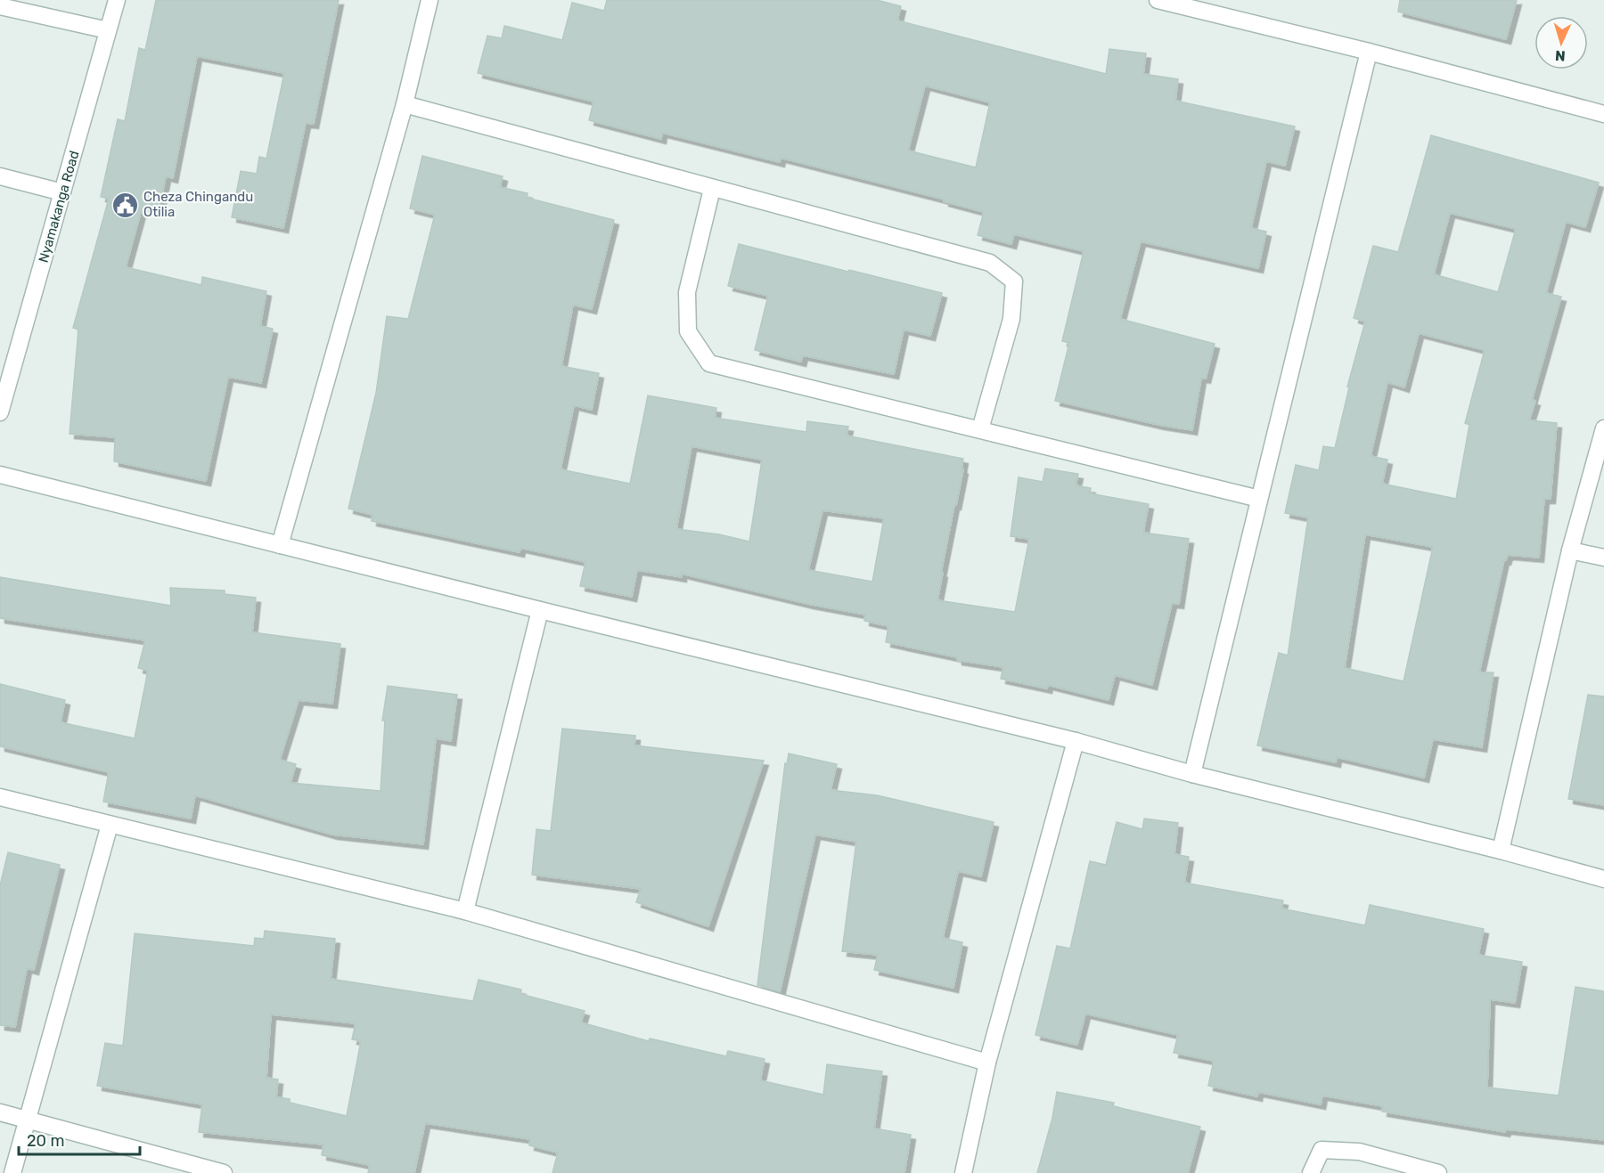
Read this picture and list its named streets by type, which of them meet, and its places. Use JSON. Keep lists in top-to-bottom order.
{
  "streets": {
    "street": ["Nyamakanga Road"]
  },
  "places": {
    "public building": ["Cheza Chingandu Otilia"]
  },
  "scale_bar": "20 m",
  "north": "bottom"
}
